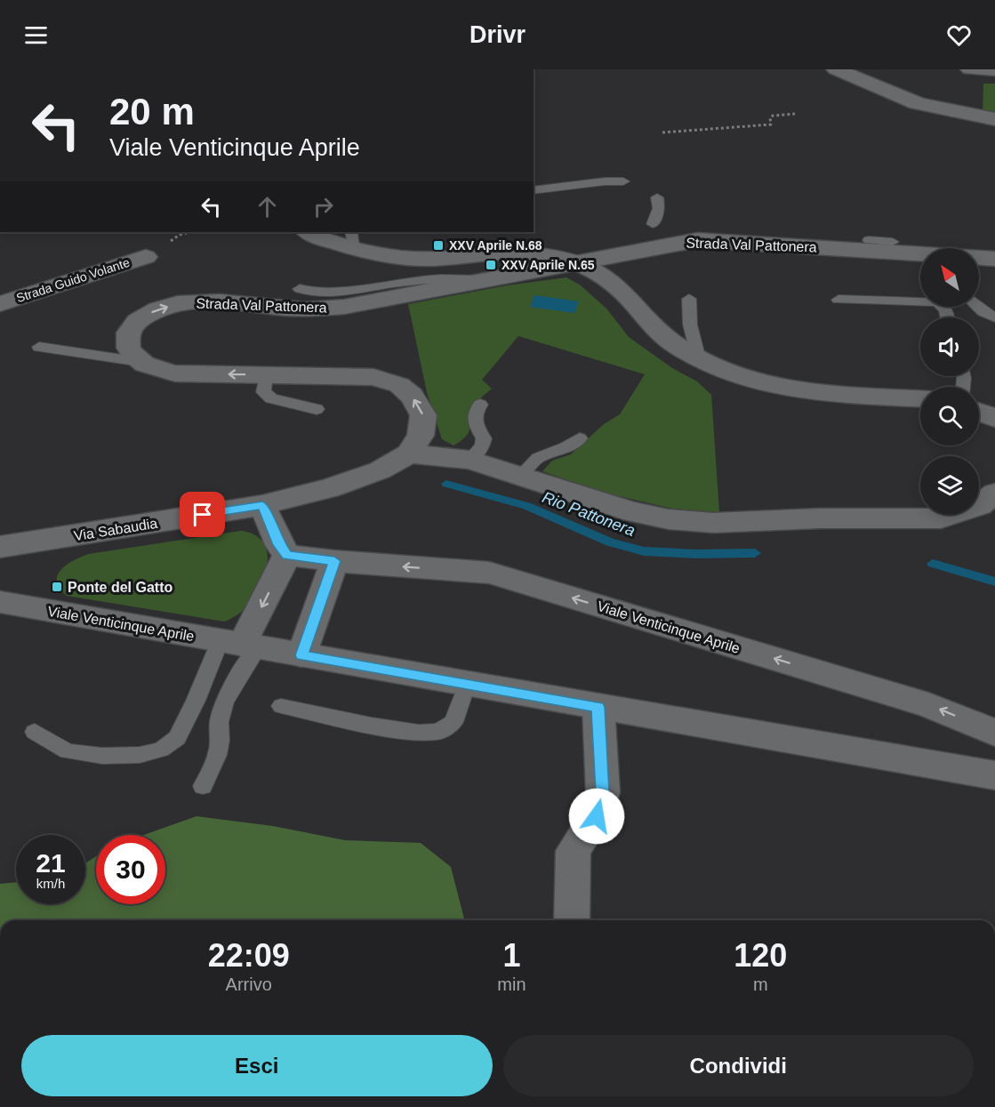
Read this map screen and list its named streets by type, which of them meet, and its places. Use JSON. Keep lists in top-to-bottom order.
{
  "streets": {
    "street": [
      "Strada Val Pattonera",
      "Strada Guido Volante",
      "Via Sabaudia",
      "Viale Venticinque Aprile"
    ]
  },
  "water": ["Rio Pattonera"],
  "places": {
    "transit": ["XXV Aprile N.68", "XXV Aprile N.65", "Ponte del Gatto"]
  },
  "north": "top left",
  "page": {
    "header": "Drivr",
    "turn": ["20 m", "Viale Venticinque Aprile"],
    "speed": "21 km/h",
    "limit": "30",
    "eta": [
      "22:09",
      "Arrivo",
      "1",
      "min",
      "120",
      "m"
    ],
    "buttons": ["Esci", "Condividi"]
  }
}
